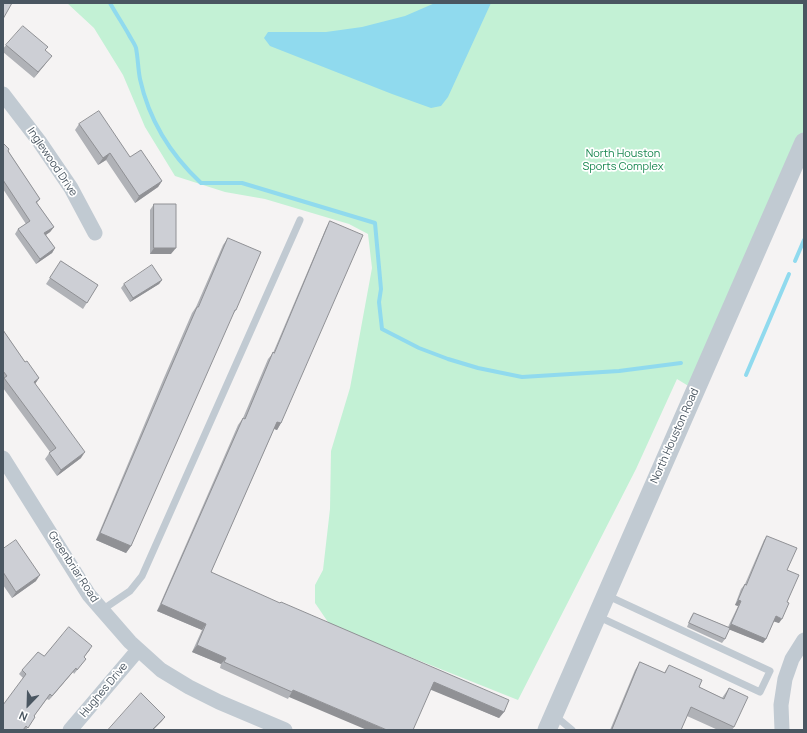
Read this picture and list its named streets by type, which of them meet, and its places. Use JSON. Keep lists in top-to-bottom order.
{
  "streets": {
    "street": [
      "Inglewood Drive",
      "North Houston Road",
      "Greenbriar Road",
      "Hughes Drive"
    ]
  },
  "crossings": [
    ["Greenbriar Road", "Hughes Drive"]
  ],
  "parks": ["North Houston Sports Complex"],
  "north": "bottom left"
}
